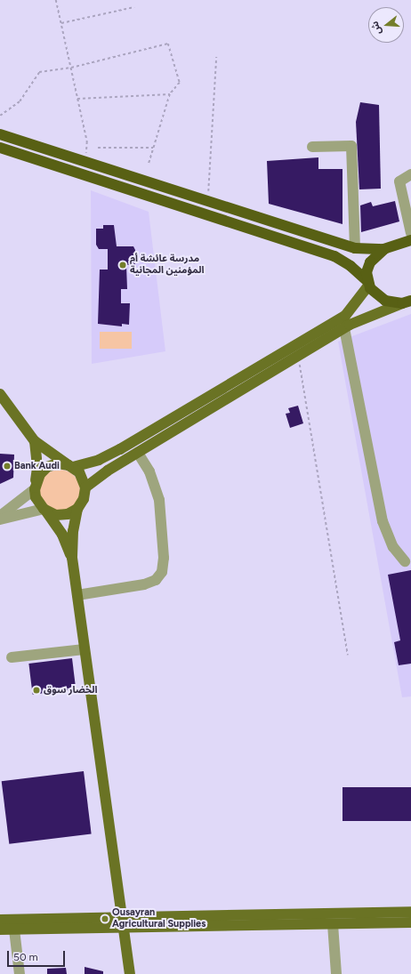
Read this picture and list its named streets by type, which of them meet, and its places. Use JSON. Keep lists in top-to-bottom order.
{
  "places": [
    "مدرسة عائشة أم المؤمنين المجانية",
    "Bank Audi",
    "الخضار سوق",
    "Ousayran Agricultural Supplies"
  ],
  "scale_bar": "50 m",
  "north": "left"
}
